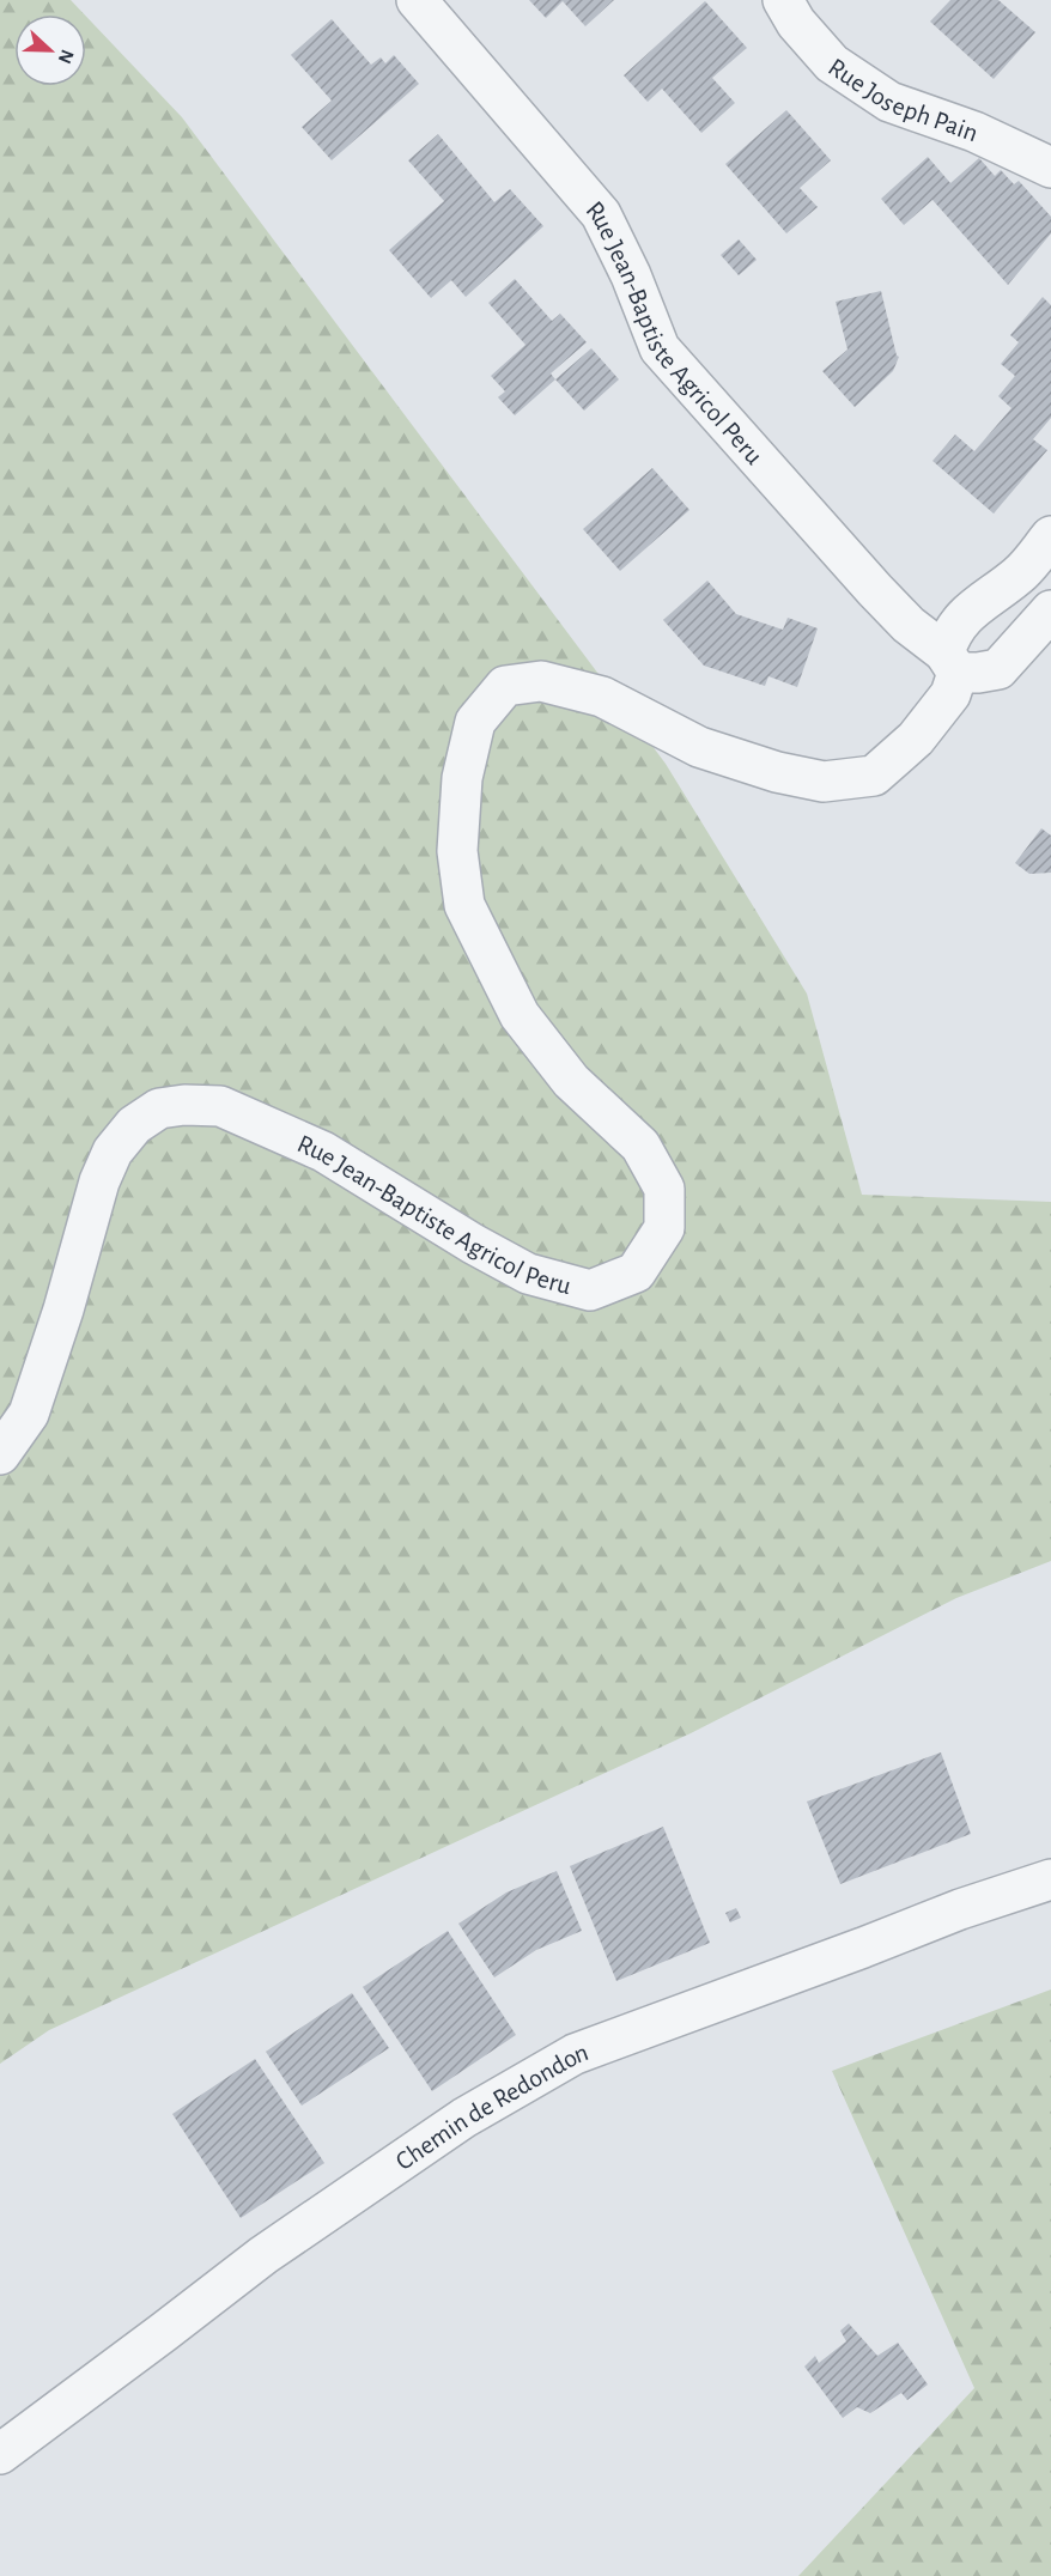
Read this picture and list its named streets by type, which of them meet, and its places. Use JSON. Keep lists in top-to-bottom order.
{
  "streets": {
    "street": ["Rue Joseph Pain", "Rue Jean-Baptiste Agricol Peru", "Chemin de Redondon"]
  },
  "north": "right"
}
